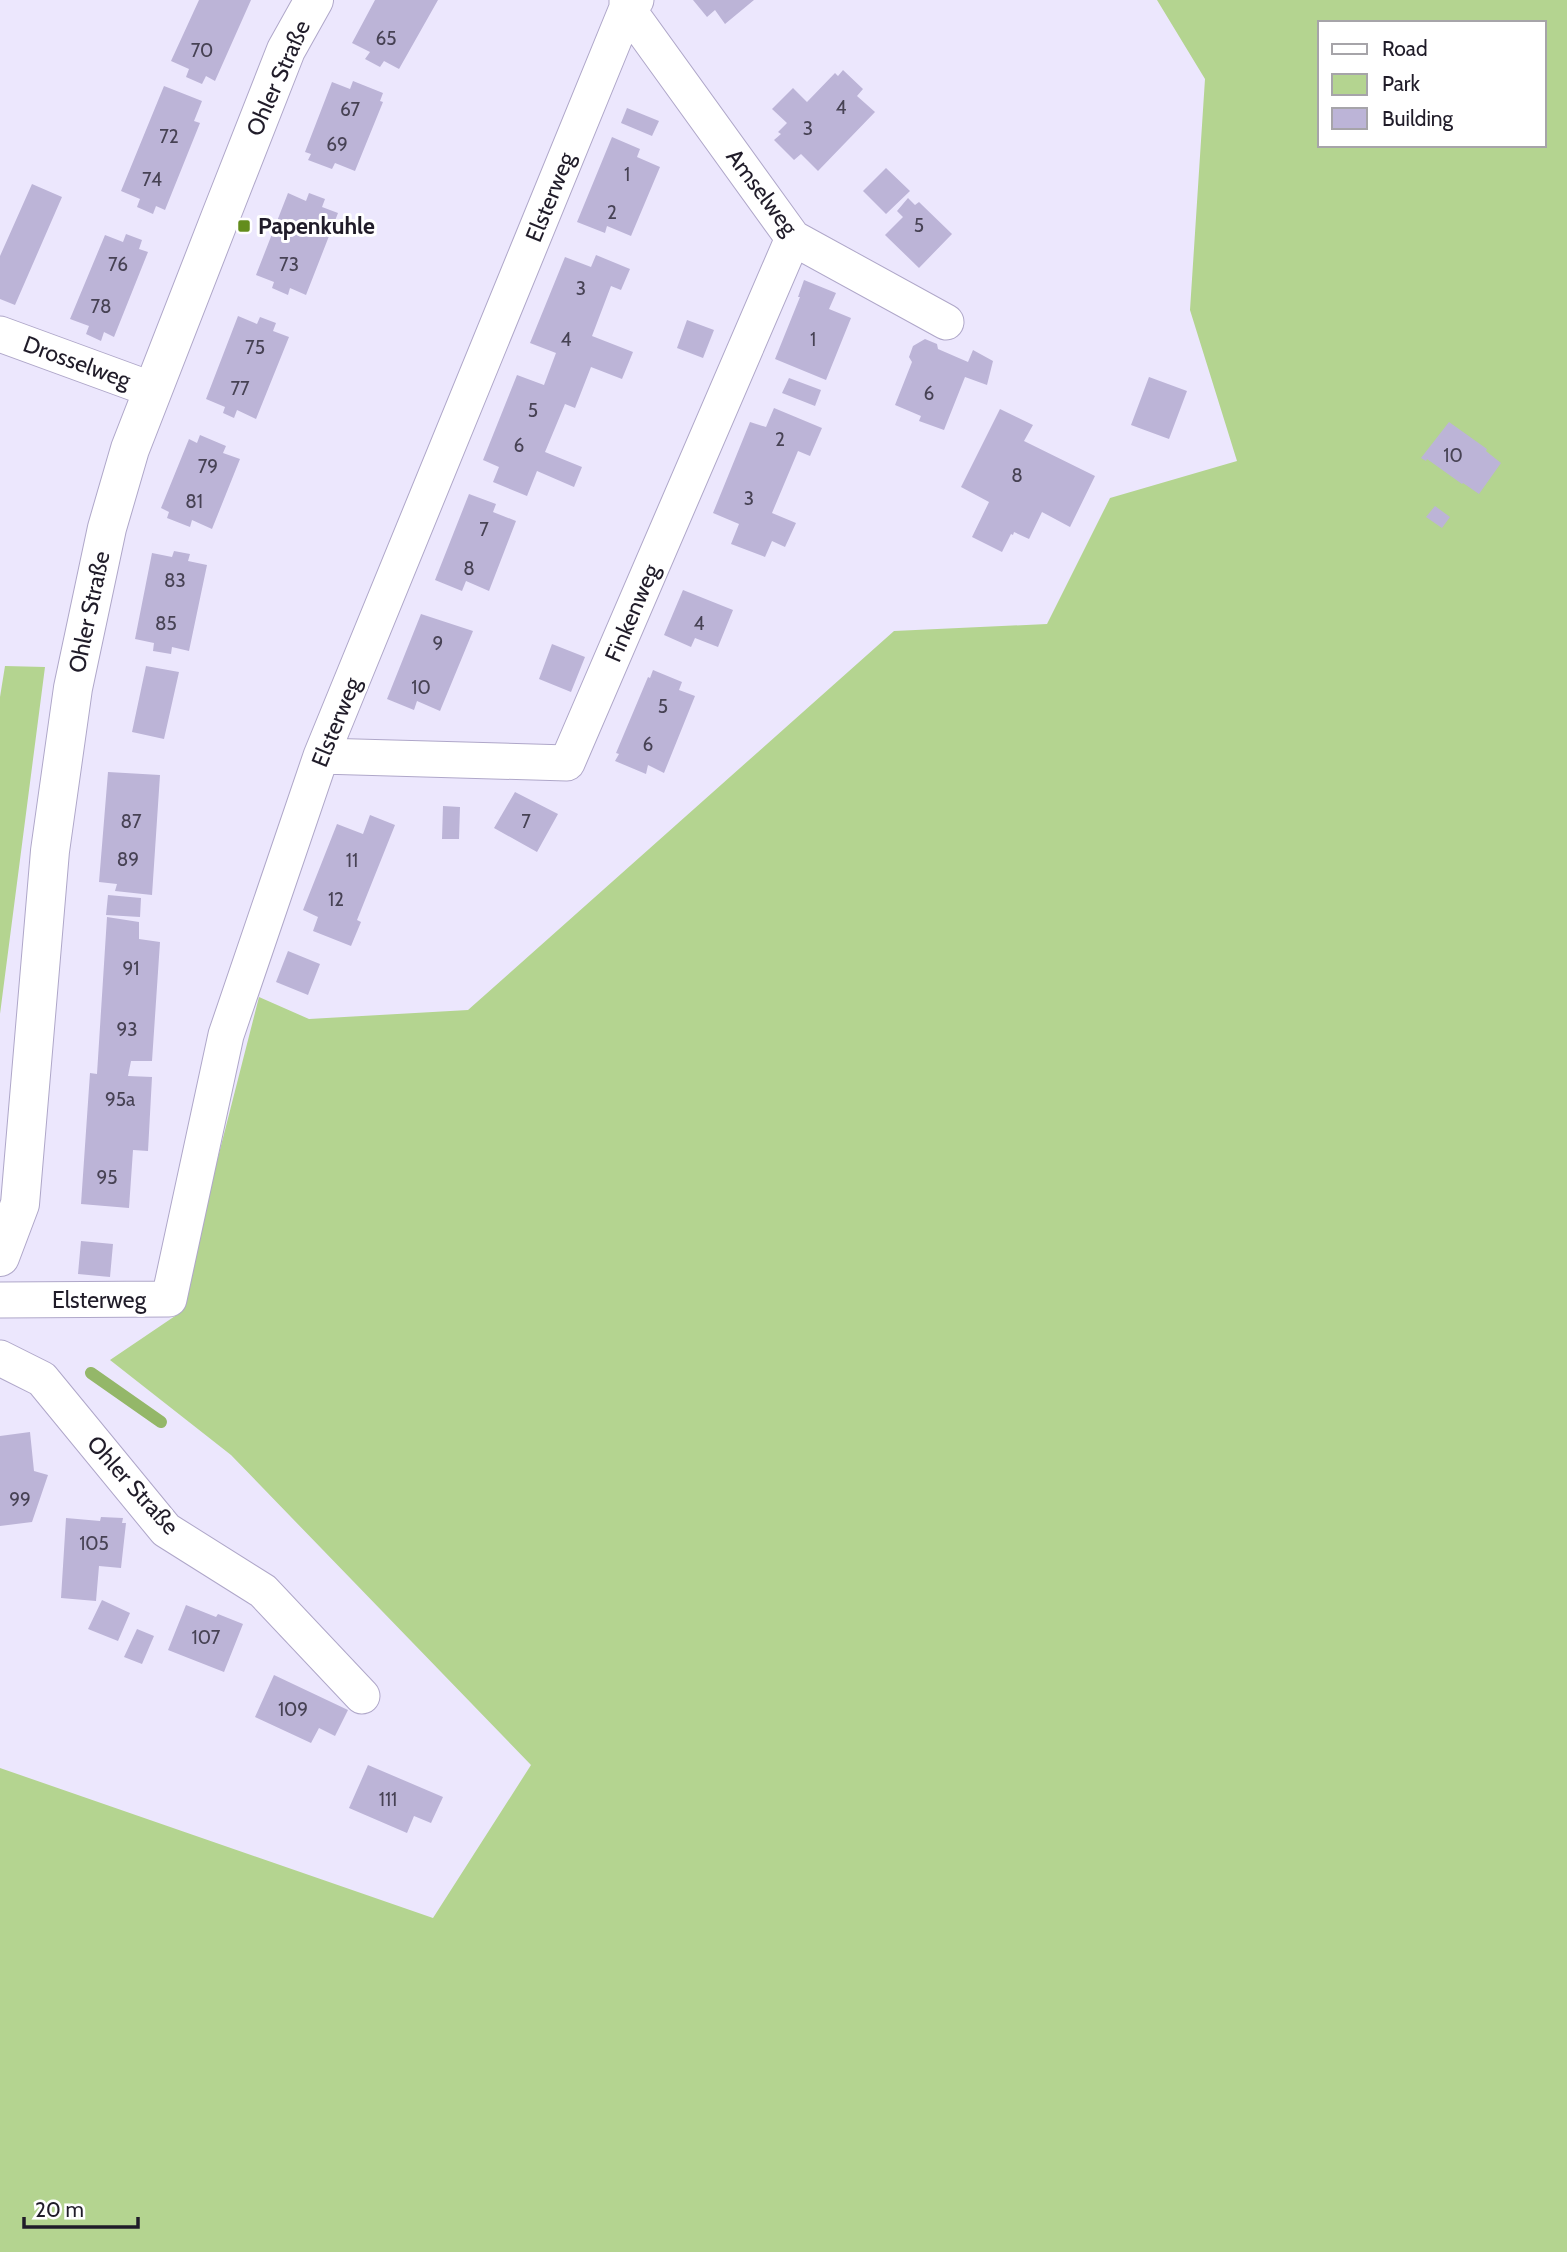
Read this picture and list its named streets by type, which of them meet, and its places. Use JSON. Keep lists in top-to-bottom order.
{
  "streets": {
    "street": [
      "Ohler Straße",
      "Amselweg",
      "Elsterweg",
      "Drosselweg",
      "Finkenweg"
    ]
  },
  "crossings": [
    ["Ohler Straße", "Drosselweg"],
    ["Amselweg", "Elsterweg"],
    ["Amselweg", "Finkenweg"],
    ["Elsterweg", "Finkenweg"]
  ],
  "places": {
    "transit": ["Papenkuhle"]
  },
  "house_numbers": [
    "65",
    "70",
    "4",
    "67",
    "3",
    "72",
    "69",
    "1",
    "74",
    "2",
    "5",
    "76",
    "73",
    "3",
    "78",
    "4",
    "1",
    "75",
    "77",
    "6",
    "5",
    "2",
    "6",
    "10",
    "79",
    "8",
    "3",
    "81",
    "7",
    "8",
    "83",
    "85",
    "4",
    "9",
    "10",
    "5",
    "6",
    "87",
    "7",
    "89",
    "11",
    "12",
    "91",
    "93",
    "95a",
    "95",
    "99",
    "105",
    "107",
    "109",
    "111"
  ],
  "legend": ["Road", "Park", "Building"],
  "scale_bar": "20 m"
}
